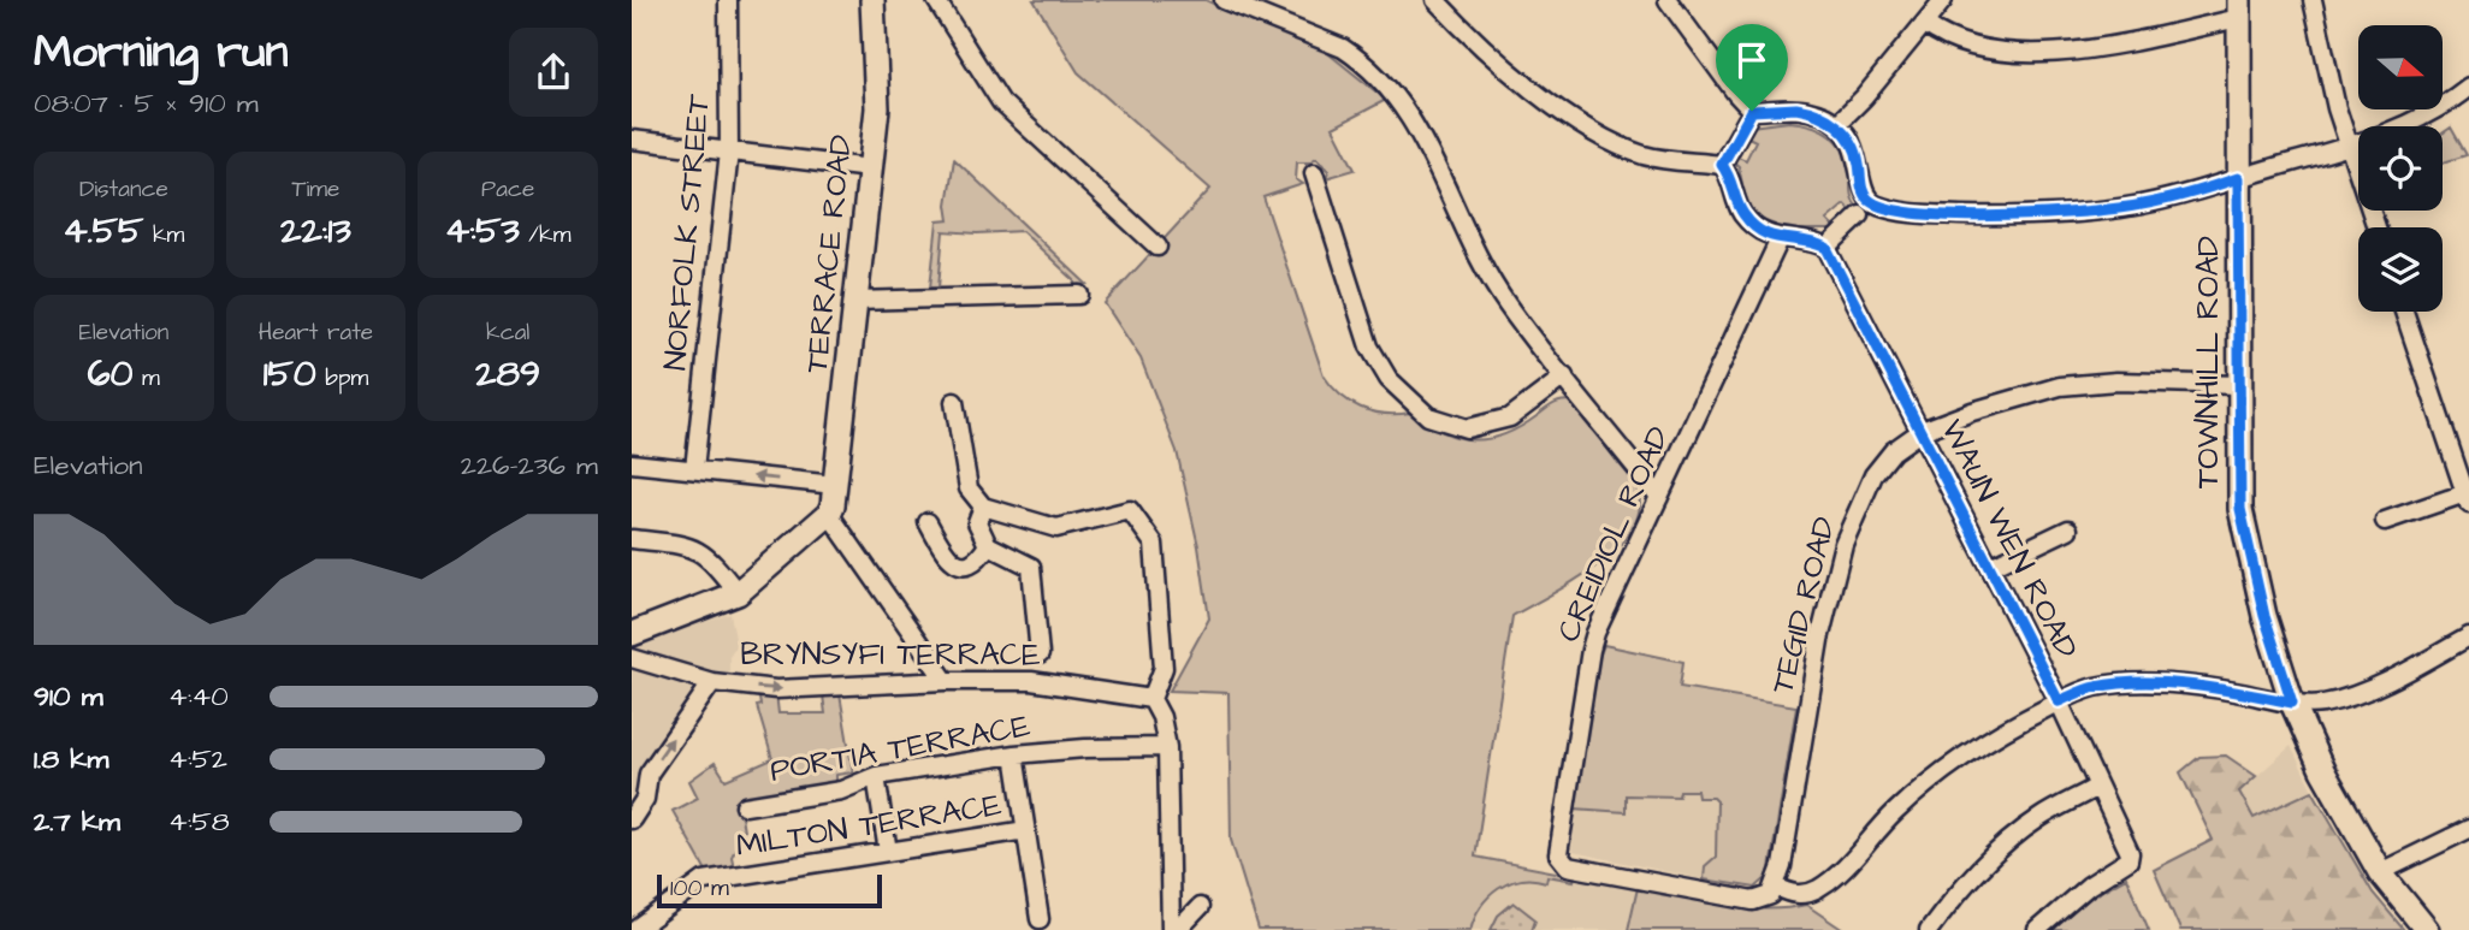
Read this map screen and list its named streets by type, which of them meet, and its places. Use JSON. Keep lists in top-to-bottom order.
{
  "streets": {
    "street": [
      "NORFOLK STREET",
      "TERRACE ROAD",
      "TOWNHILL ROAD",
      "CREIDIOL ROAD",
      "WAUN WEN ROAD",
      "TEGID ROAD",
      "BRYNSYFI TERRACE",
      "PORTIA TERRACE",
      "MILTON TERRACE"
    ]
  },
  "crossings": [
    ["TOWNHILL ROAD", "TEGID ROAD"],
    ["CREIDIOL ROAD", "WAUN WEN ROAD"],
    ["CREIDIOL ROAD", "TEGID ROAD"],
    ["WAUN WEN ROAD", "TEGID ROAD"]
  ],
  "one_way": ["BRYNSYFI TERRACE"],
  "scale_bar": "100 m",
  "north": "right",
  "page": {
    "heading": ["Morning run", "08:07 · 5 × 910 m"],
    "stats": [
      ["Distance", "4.55 km"],
      ["Time", "22:13"],
      ["Pace", "4:53 /km"],
      ["Elevation", "60 m"],
      ["Heart rate", "150 bpm"],
      ["kcal", "289"]
    ],
    "chart": ["Elevation", "226–236 m"],
    "list": [
      {
        "name": "910 m",
        "note": "4:40"
      },
      {
        "name": "1.8 km",
        "note": "4:52"
      },
      {
        "name": "2.7 km",
        "note": "4:58"
      }
    ],
    "scale": "100 m"
  }
}
